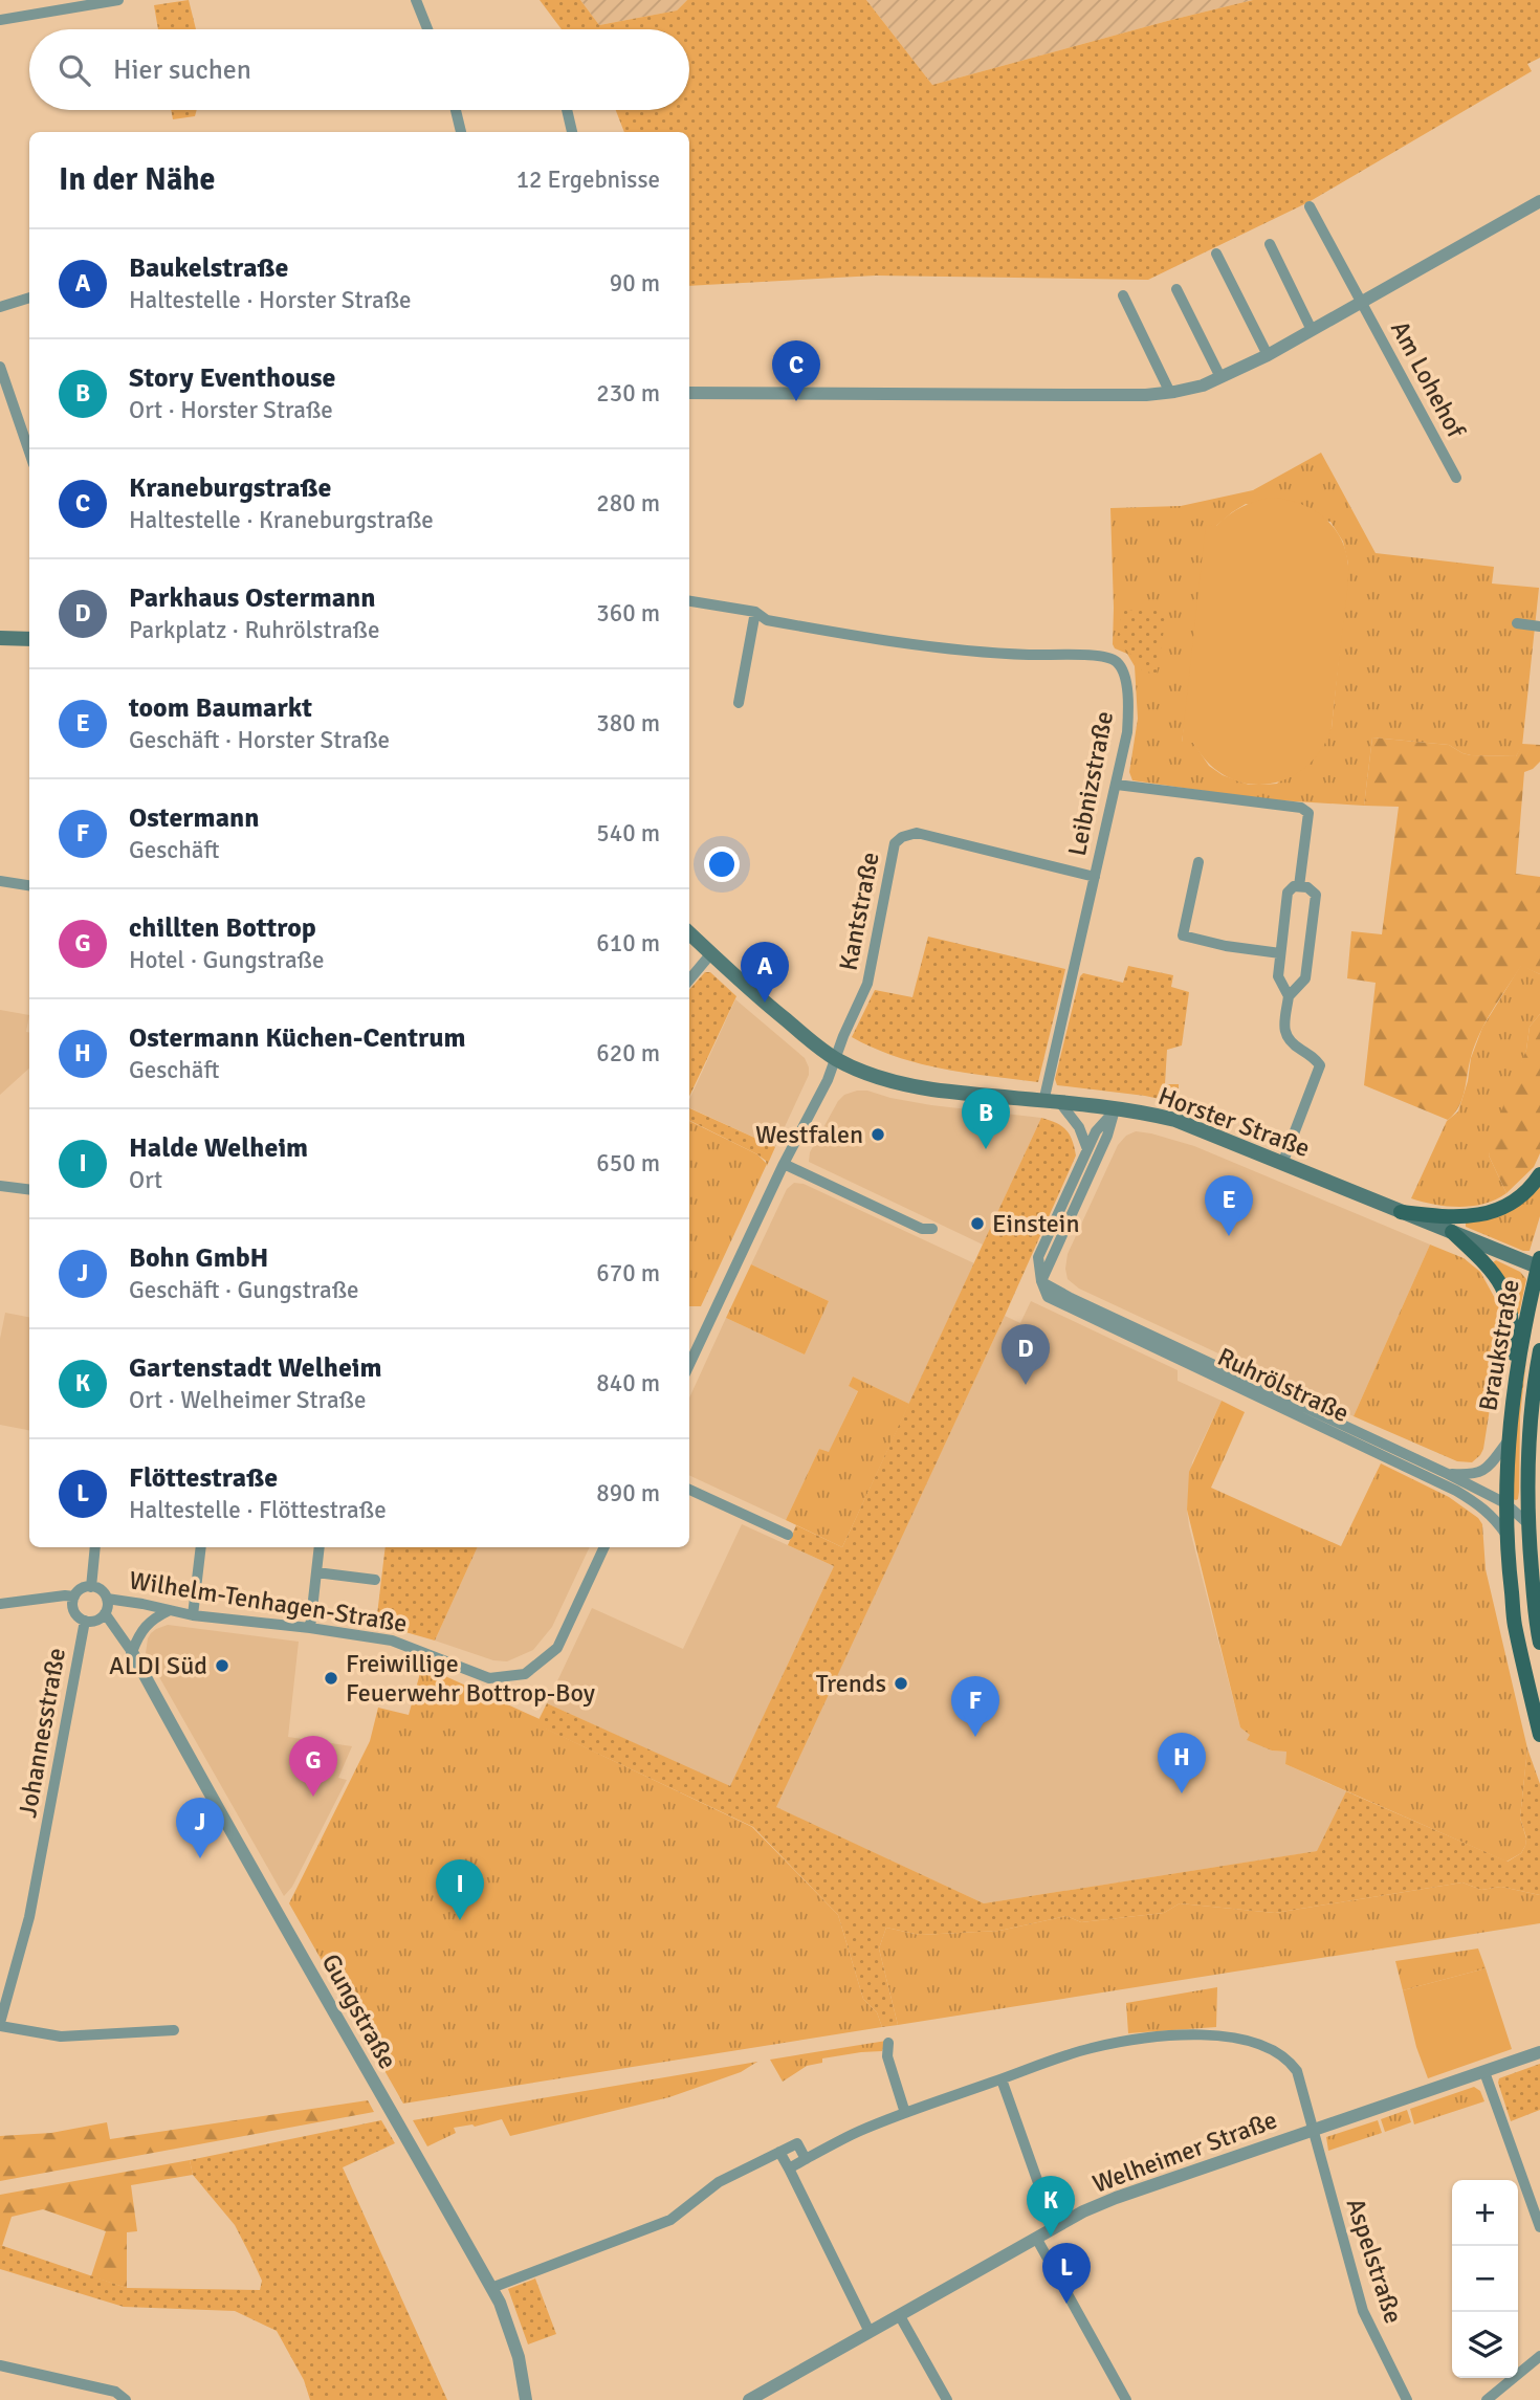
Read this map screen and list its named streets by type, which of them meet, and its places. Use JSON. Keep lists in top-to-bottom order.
{
  "streets": {
    "main road": ["Horster Straße", "Braukstraße"],
    "street": [
      "Am Lohehof",
      "Leibnizstraße",
      "Kantstraße",
      "Ruhrölstraße",
      "Wilhelm-Tenhagen-Straße",
      "Johannesstraße",
      "Gungstraße",
      "Welheimer Straße",
      "Aspelstraße"
    ]
  },
  "crossings": [
    ["Leibnizstraße", "Kantstraße"],
    ["Leibnizstraße", "Horster Straße"],
    ["Kantstraße", "Horster Straße"],
    ["Horster Straße", "Braukstraße"],
    ["Braukstraße", "Ruhrölstraße"],
    ["Wilhelm-Tenhagen-Straße", "Johannesstraße"],
    ["Wilhelm-Tenhagen-Straße", "Gungstraße"],
    ["Johannesstraße", "Gungstraße"],
    ["Welheimer Straße", "Aspelstraße"]
  ],
  "places": [
    "Westfalen",
    "Einstein",
    "ALDI Süd",
    "Freiwillige Feuerwehr Bottrop-Boy",
    "Trends"
  ],
  "page": {
    "search": "Hier suchen",
    "heading": ["In der Nähe", "12 Ergebnisse"],
    "list": [
      {
        "mark": "A",
        "name": "Baukelstraße",
        "note": "Haltestelle · Horster Straße",
        "value": "90 m"
      },
      {
        "mark": "B",
        "name": "Story Eventhouse",
        "note": "Ort · Horster Straße",
        "value": "230 m"
      },
      {
        "mark": "C",
        "name": "Kraneburgstraße",
        "note": "Haltestelle · Kraneburgstraße",
        "value": "280 m"
      },
      {
        "mark": "D",
        "name": "Parkhaus Ostermann",
        "note": "Parkplatz · Ruhrölstraße",
        "value": "360 m"
      },
      {
        "mark": "E",
        "name": "toom Baumarkt",
        "note": "Geschäft · Horster Straße",
        "value": "380 m"
      },
      {
        "mark": "F",
        "name": "Ostermann",
        "note": "Geschäft",
        "value": "540 m"
      },
      {
        "mark": "G",
        "name": "chillten Bottrop",
        "note": "Hotel · Gungstraße",
        "value": "610 m"
      },
      {
        "mark": "H",
        "name": "Ostermann Küchen-Centrum",
        "note": "Geschäft",
        "value": "620 m"
      },
      {
        "mark": "I",
        "name": "Halde Welheim",
        "note": "Ort",
        "value": "650 m"
      },
      {
        "mark": "J",
        "name": "Bohn GmbH",
        "note": "Geschäft · Gungstraße",
        "value": "670 m"
      },
      {
        "mark": "K",
        "name": "Gartenstadt Welheim",
        "note": "Ort · Welheimer Straße",
        "value": "840 m"
      },
      {
        "mark": "L",
        "name": "Flöttestraße",
        "note": "Haltestelle · Flöttestraße",
        "value": "890 m"
      }
    ],
    "pins": [
      "C",
      "A",
      "B",
      "E",
      "D",
      "F",
      "H",
      "G",
      "J",
      "I",
      "K",
      "L"
    ],
    "map_buttons": ["+", "−"]
  }
}
